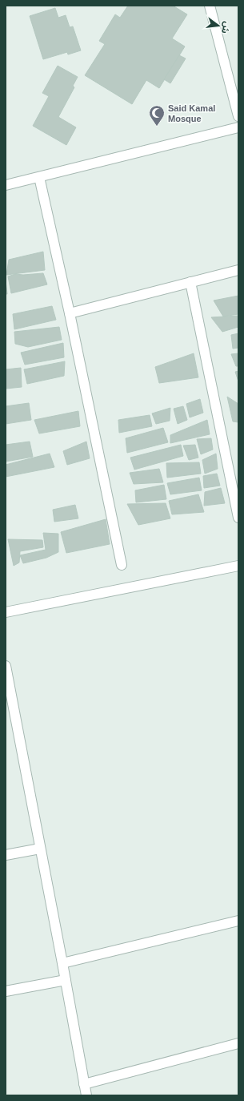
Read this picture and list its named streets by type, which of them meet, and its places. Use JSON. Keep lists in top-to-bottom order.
{
  "places": {
    "mosque": ["Said Kamal Mosque"]
  },
  "north": "right"
}
